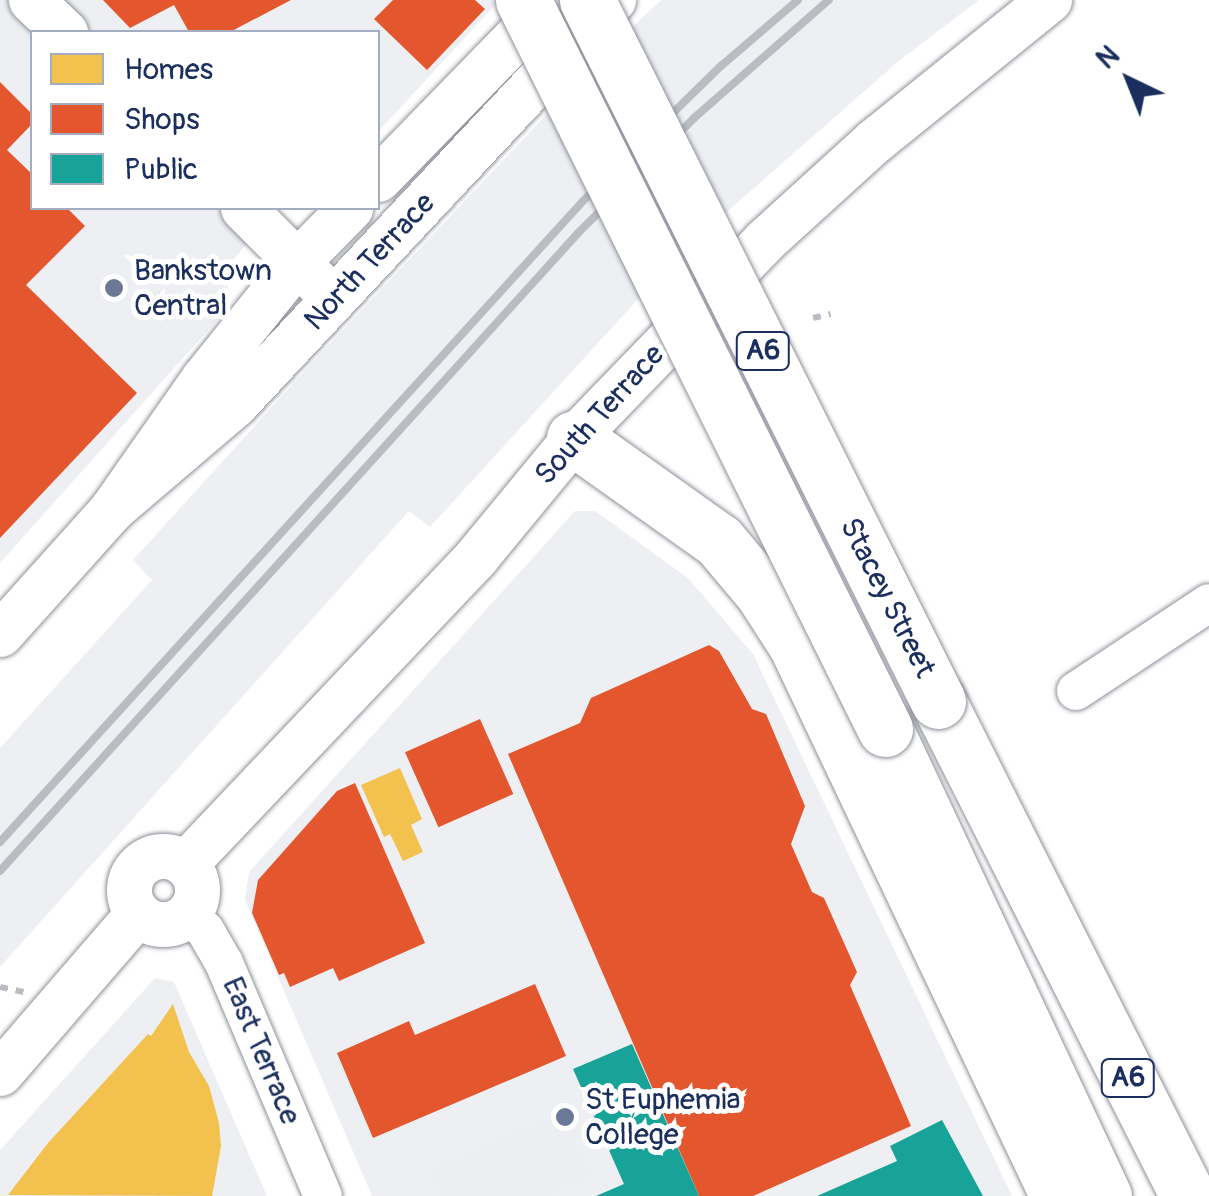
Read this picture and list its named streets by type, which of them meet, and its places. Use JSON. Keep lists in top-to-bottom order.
{
  "streets": {
    "highway": ["A6", "Stacey Street"],
    "street": ["North Terrace", "South Terrace", "East Terrace"]
  },
  "crossings": [
    ["South Terrace", "East Terrace"]
  ],
  "places": ["Bankstown Central", "St Euphemia College"],
  "legend": ["Homes", "Shops", "Public"],
  "north": "top left"
}
